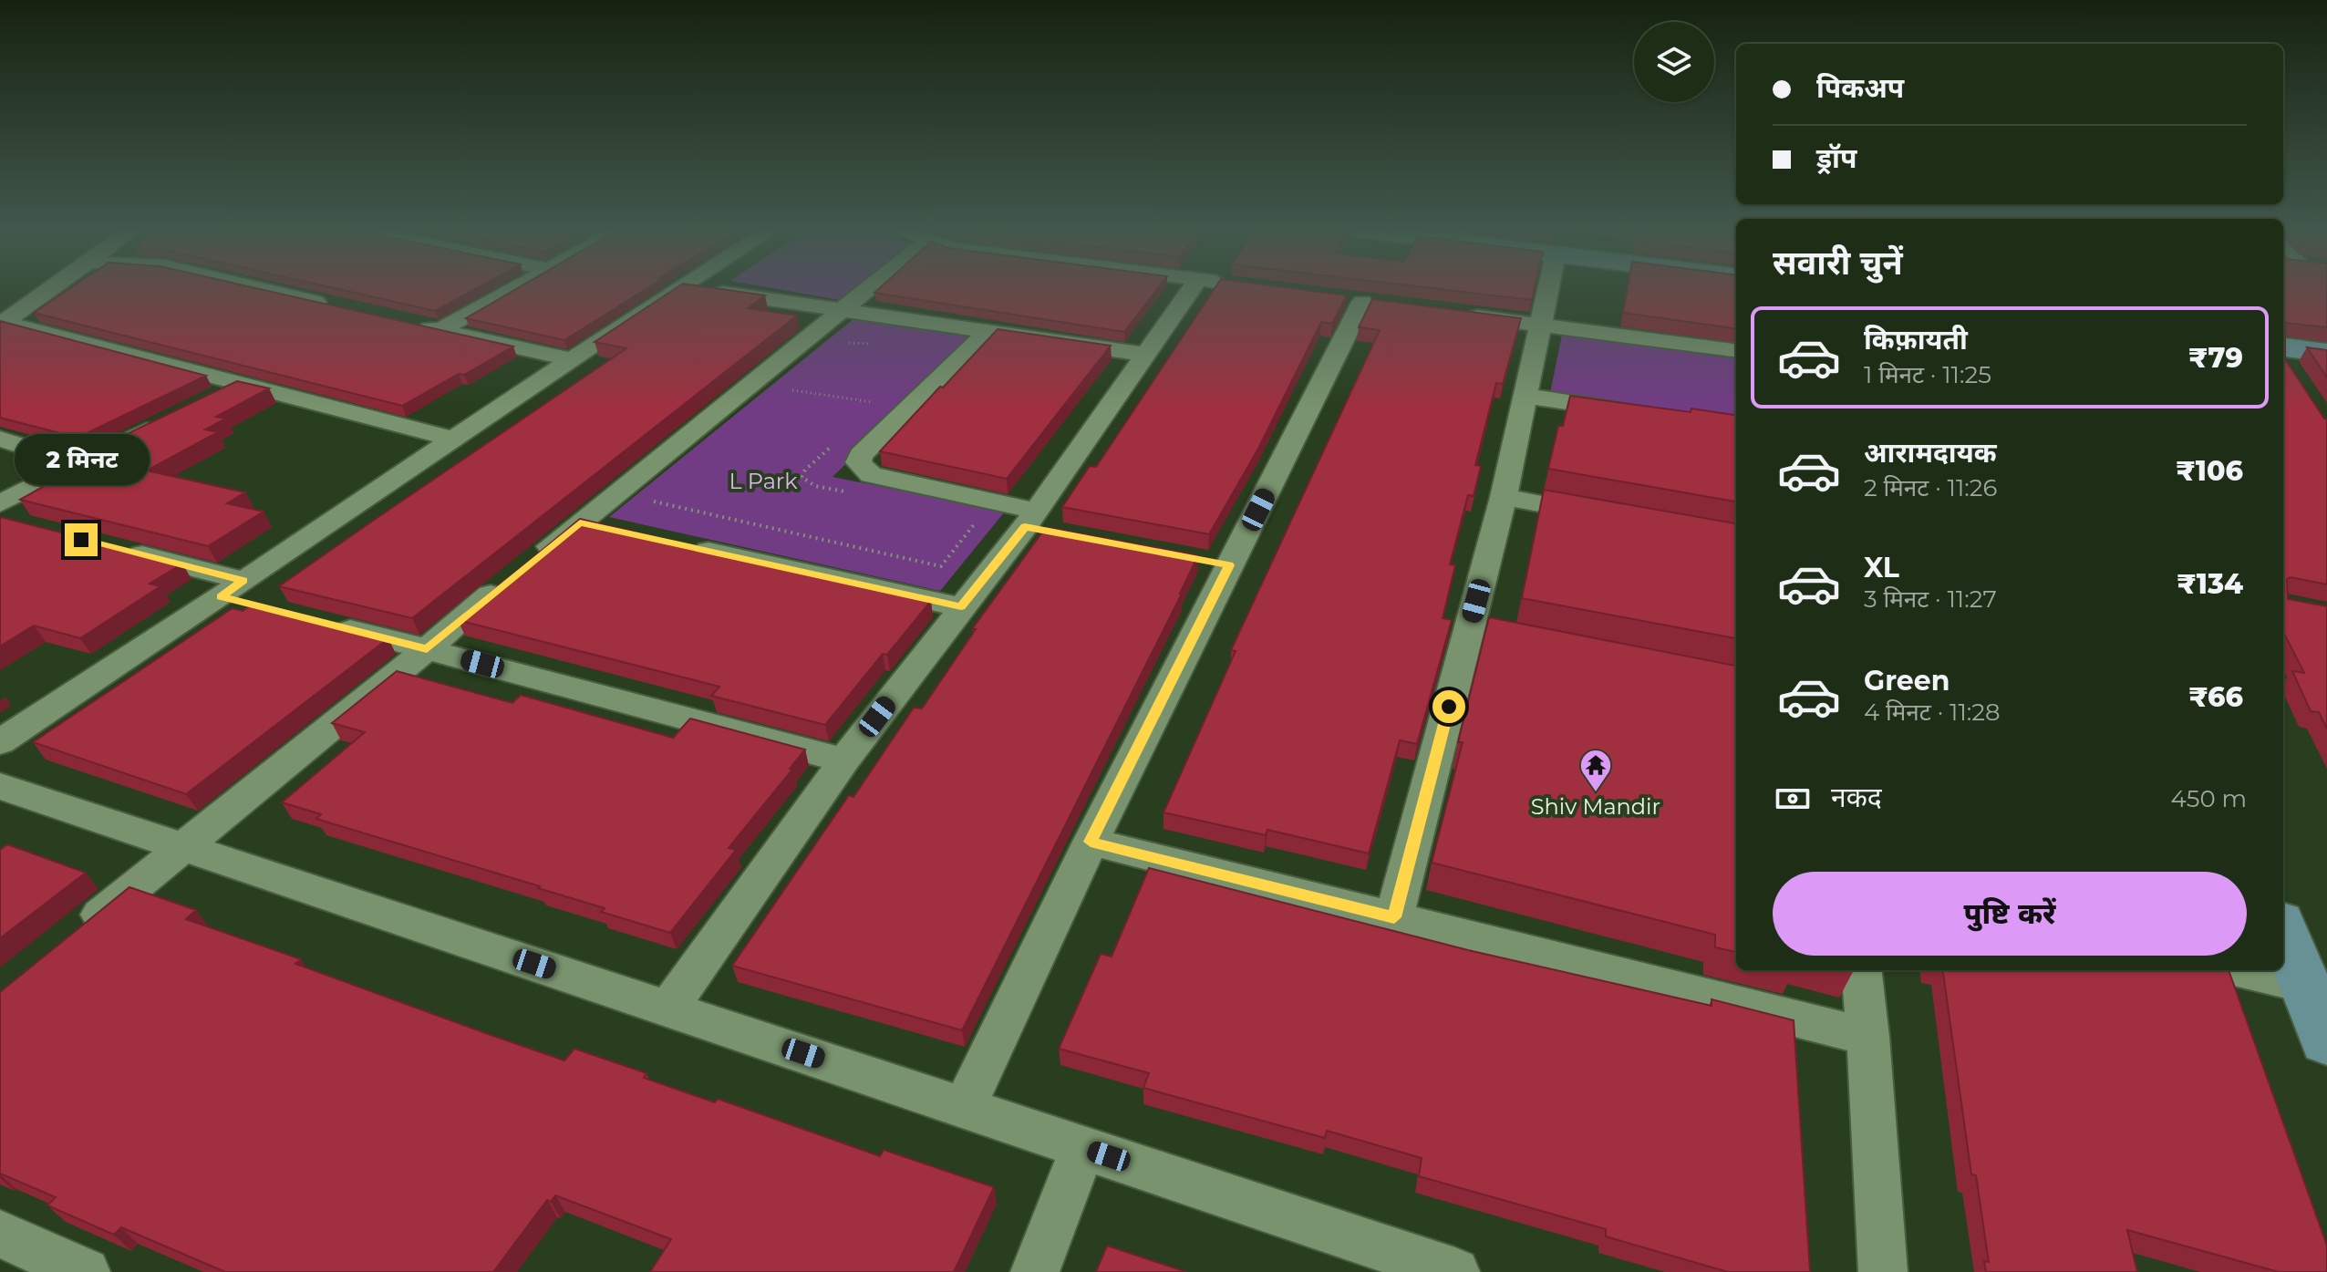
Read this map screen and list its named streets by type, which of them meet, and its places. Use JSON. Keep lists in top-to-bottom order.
{
  "parks": ["L Park"],
  "places": {
    "temple": ["Shiv Mandir"]
  },
  "page": {
    "banner": ["पिकअप", "ड्रॉप"],
    "heading": "सवारी चुनें",
    "list": [
      {
        "name": "किफ़ायती",
        "note": "1 मिनट · 11:25",
        "value": "₹79"
      },
      {
        "name": "आरामदायक",
        "note": "2 मिनट · 11:26",
        "value": "₹106"
      },
      {
        "name": "XL",
        "note": "3 मिनट · 11:27",
        "value": "₹134"
      },
      {
        "name": "Green",
        "note": "4 मिनट · 11:28",
        "value": "₹66"
      }
    ],
    "bubble": "2 मिनट",
    "pay": ["नकद", "450 m"],
    "buttons": "पुष्टि करें"
  }
}
